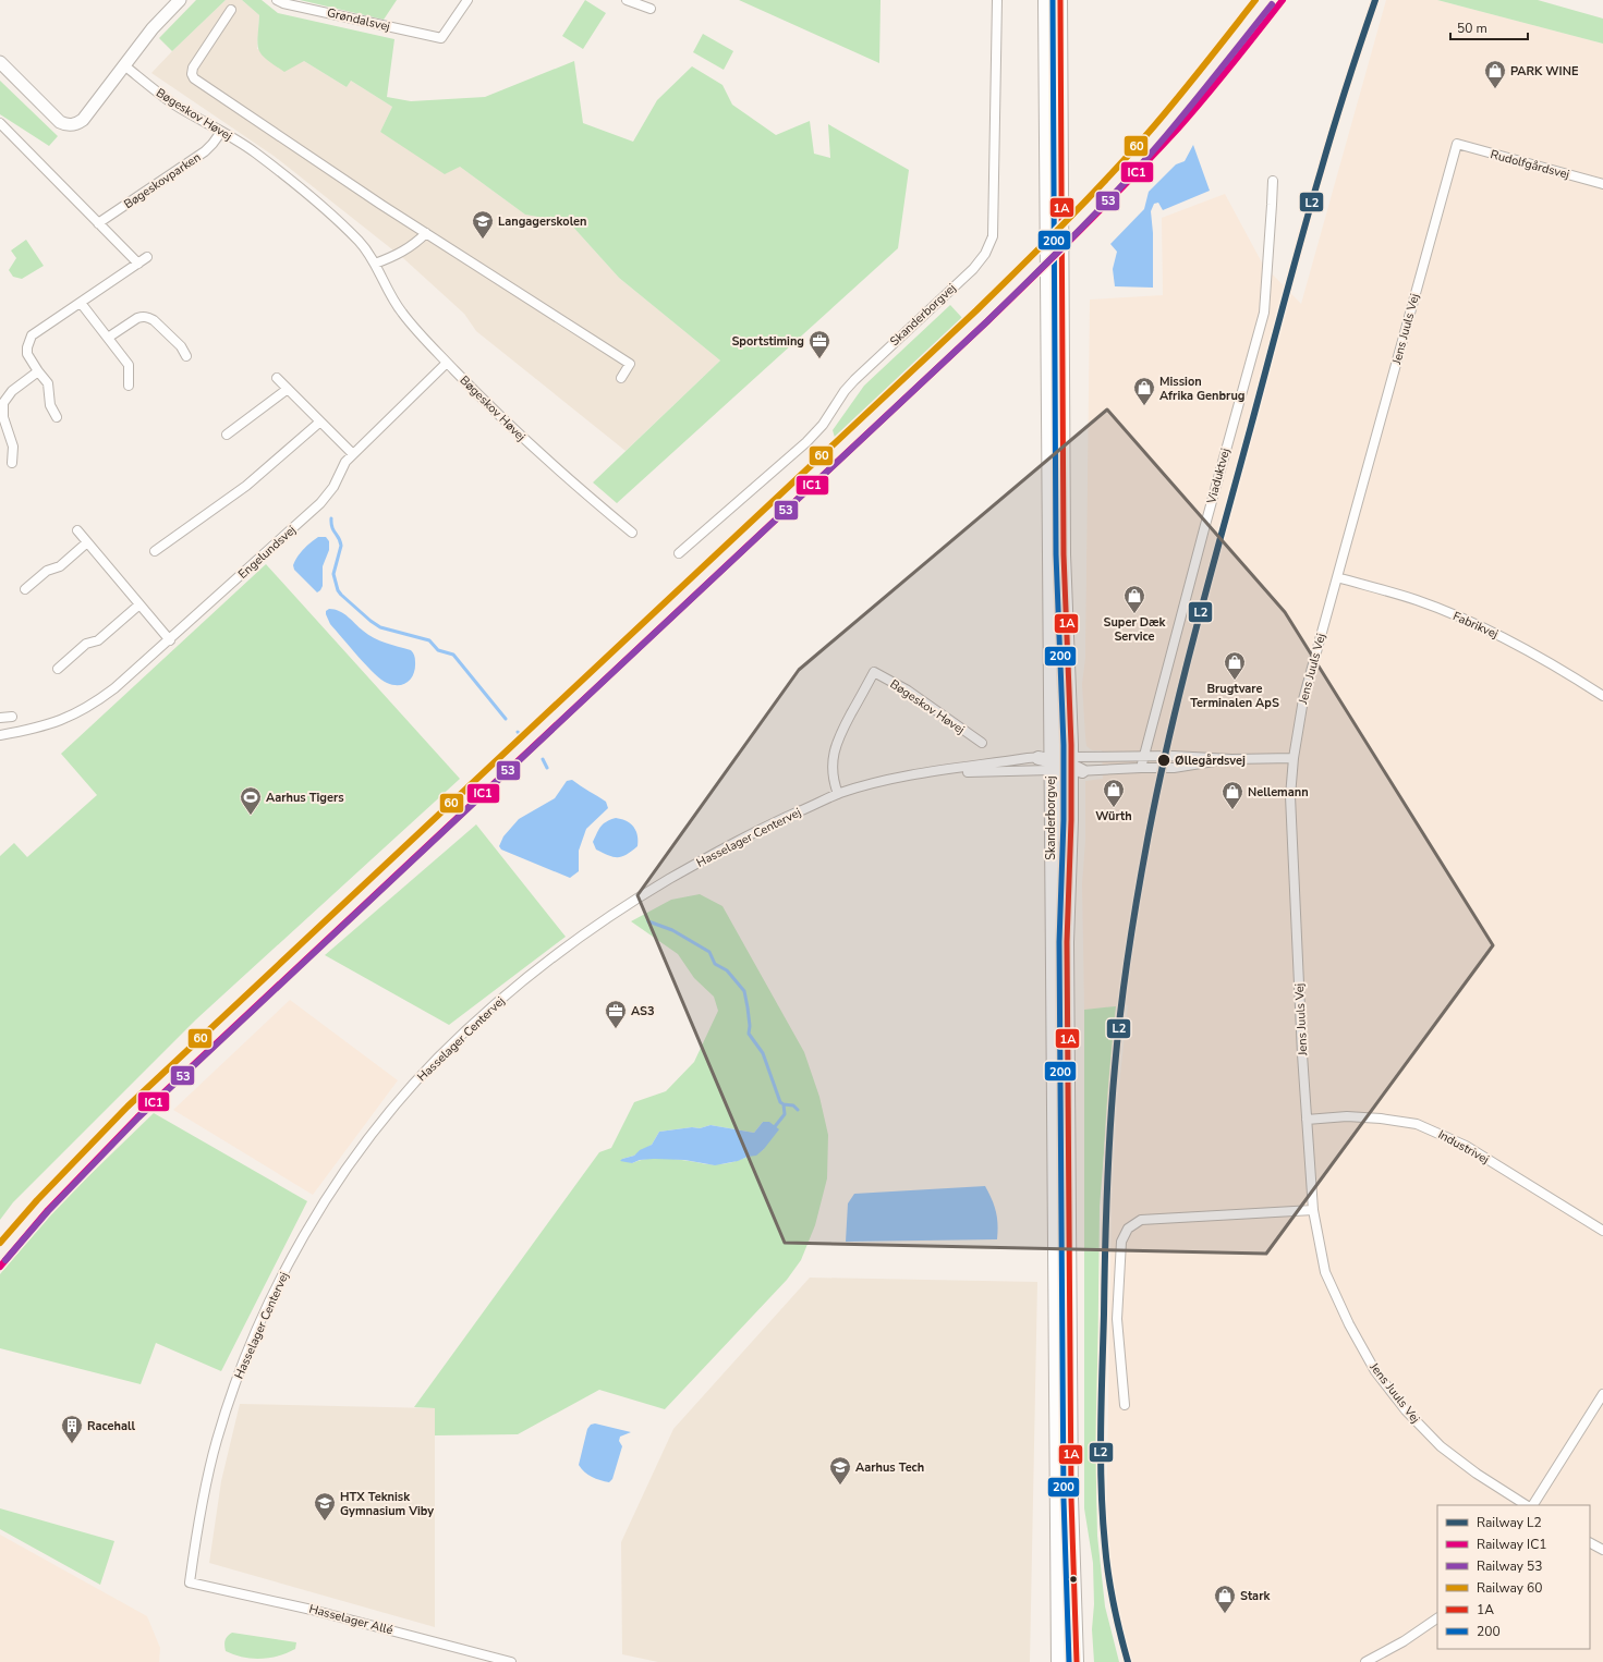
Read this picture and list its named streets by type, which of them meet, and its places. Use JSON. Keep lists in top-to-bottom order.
{
  "streets": {
    "main road": ["Skanderborgvej"],
    "street": [
      "Grøndalsvej",
      "Bøgeskov Høvej",
      "Rudolfgårdsvej",
      "Bøgeskovparken",
      "Jens Juuls Vej",
      "Viaduktvej",
      "Engelundsvej",
      "Fabrikvej",
      "Hasselager Centervej",
      "Industrivej",
      "Hasselager Allé"
    ]
  },
  "crossings": [
    ["Bøgeskov Høvej", "Bøgeskovparken"],
    ["Bøgeskov Høvej", "Engelundsvej"],
    ["Bøgeskov Høvej", "Hasselager Centervej"],
    ["Rudolfgårdsvej", "Jens Juuls Vej"],
    ["Skanderborgvej", "Hasselager Centervej"],
    ["Jens Juuls Vej", "Fabrikvej"],
    ["Jens Juuls Vej", "Industrivej"],
    ["Hasselager Centervej", "Hasselager Allé"]
  ],
  "places": {
    "shop": [
      "PARK WINE",
      "Mission Afrika Genbrug",
      "Super Dæk Service",
      "Brugtvare Terminalen ApS",
      "Würth",
      "Nellemann",
      "Stark"
    ],
    "school or university": ["Langagerskolen", "Aarhus Tech", "HTX Teknisk Gymnasium Viby"],
    "office": ["Sportstiming", "AS3"],
    "other": ["Øllegårdsvej"],
    "sports": ["Aarhus Tigers"],
    "building": ["Racehall"]
  },
  "lines": [
    "rail line L2",
    "rail line IC1",
    "rail line 60",
    "transit line 1A",
    "transit line 200",
    "rail line 53"
  ],
  "legend": [
    "Railway L2",
    "Railway IC1",
    "Railway 53",
    "Railway 60",
    "1A",
    "200"
  ],
  "scale_bar": "50 m"
}
